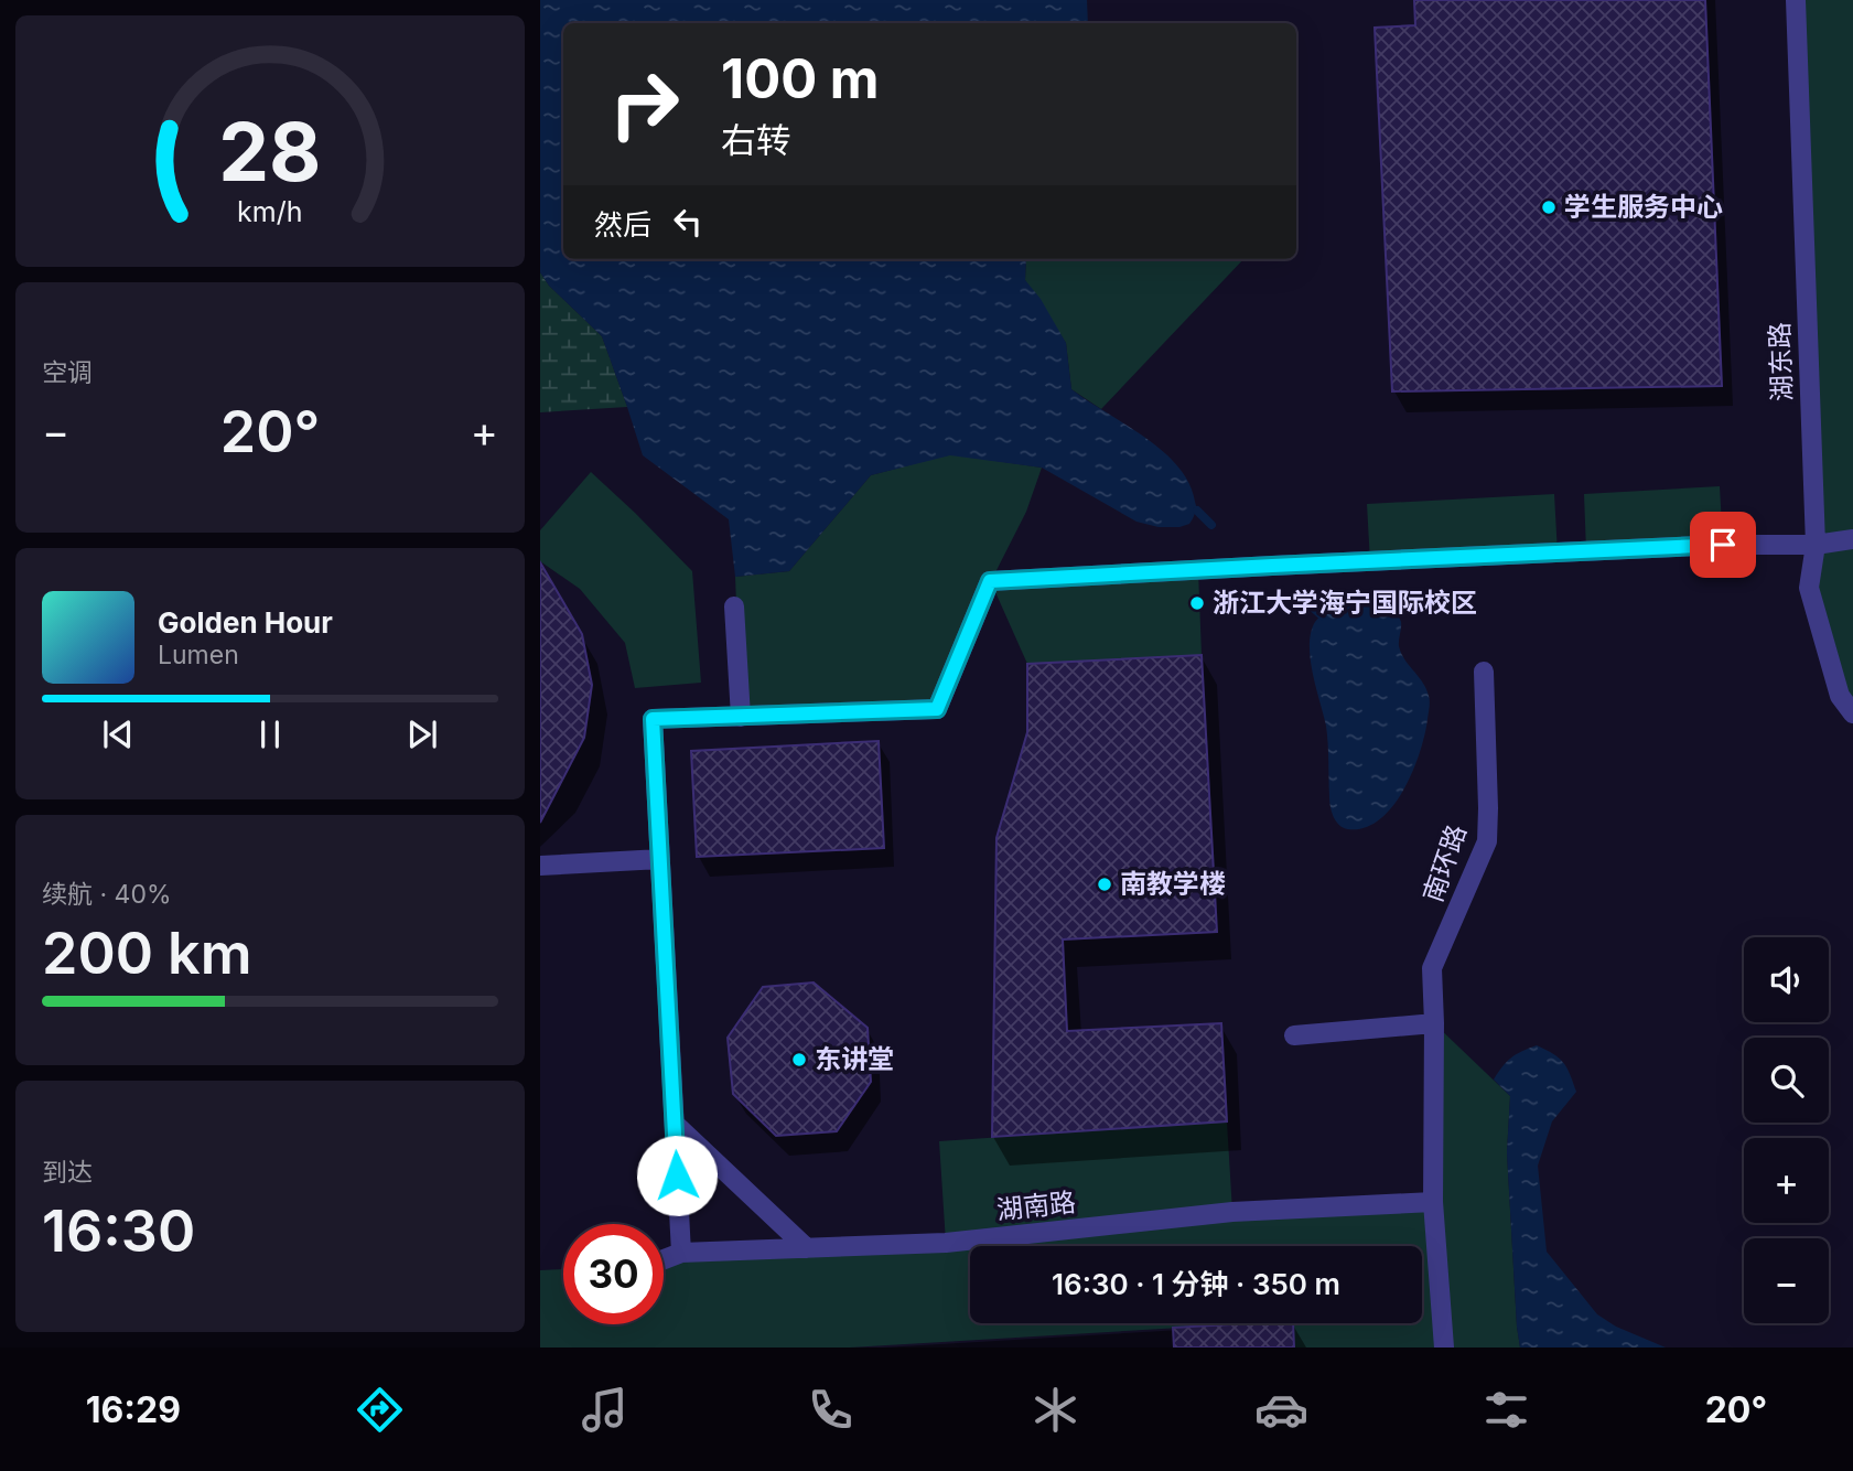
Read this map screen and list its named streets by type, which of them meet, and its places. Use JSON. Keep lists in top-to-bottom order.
{
  "streets": {
    "street": ["湖东路", "南环路", "湖南路"]
  },
  "crossings": [
    ["南环路", "湖南路"]
  ],
  "places": [
    "学生服务中心",
    "浙江大学海宁国际校区",
    "南教学楼",
    "东讲堂"
  ],
  "page": {
    "turn": ["100 m", "右转"],
    "then": "然后",
    "tile": [
      "空调",
      ["续航 · 40%", "200 km"],
      ["到达", "16:30"]
    ],
    "heat": ["−", "20°", "+"],
    "song": ["Golden Hour", "Lumen"],
    "map_buttons": ["+", "−"],
    "limit": "30",
    "trip": "16:30 · 1 分钟 · 350 m",
    "tabs": ["16:29", "20°"],
    "gauge": ["28", "km/h"]
  }
}
